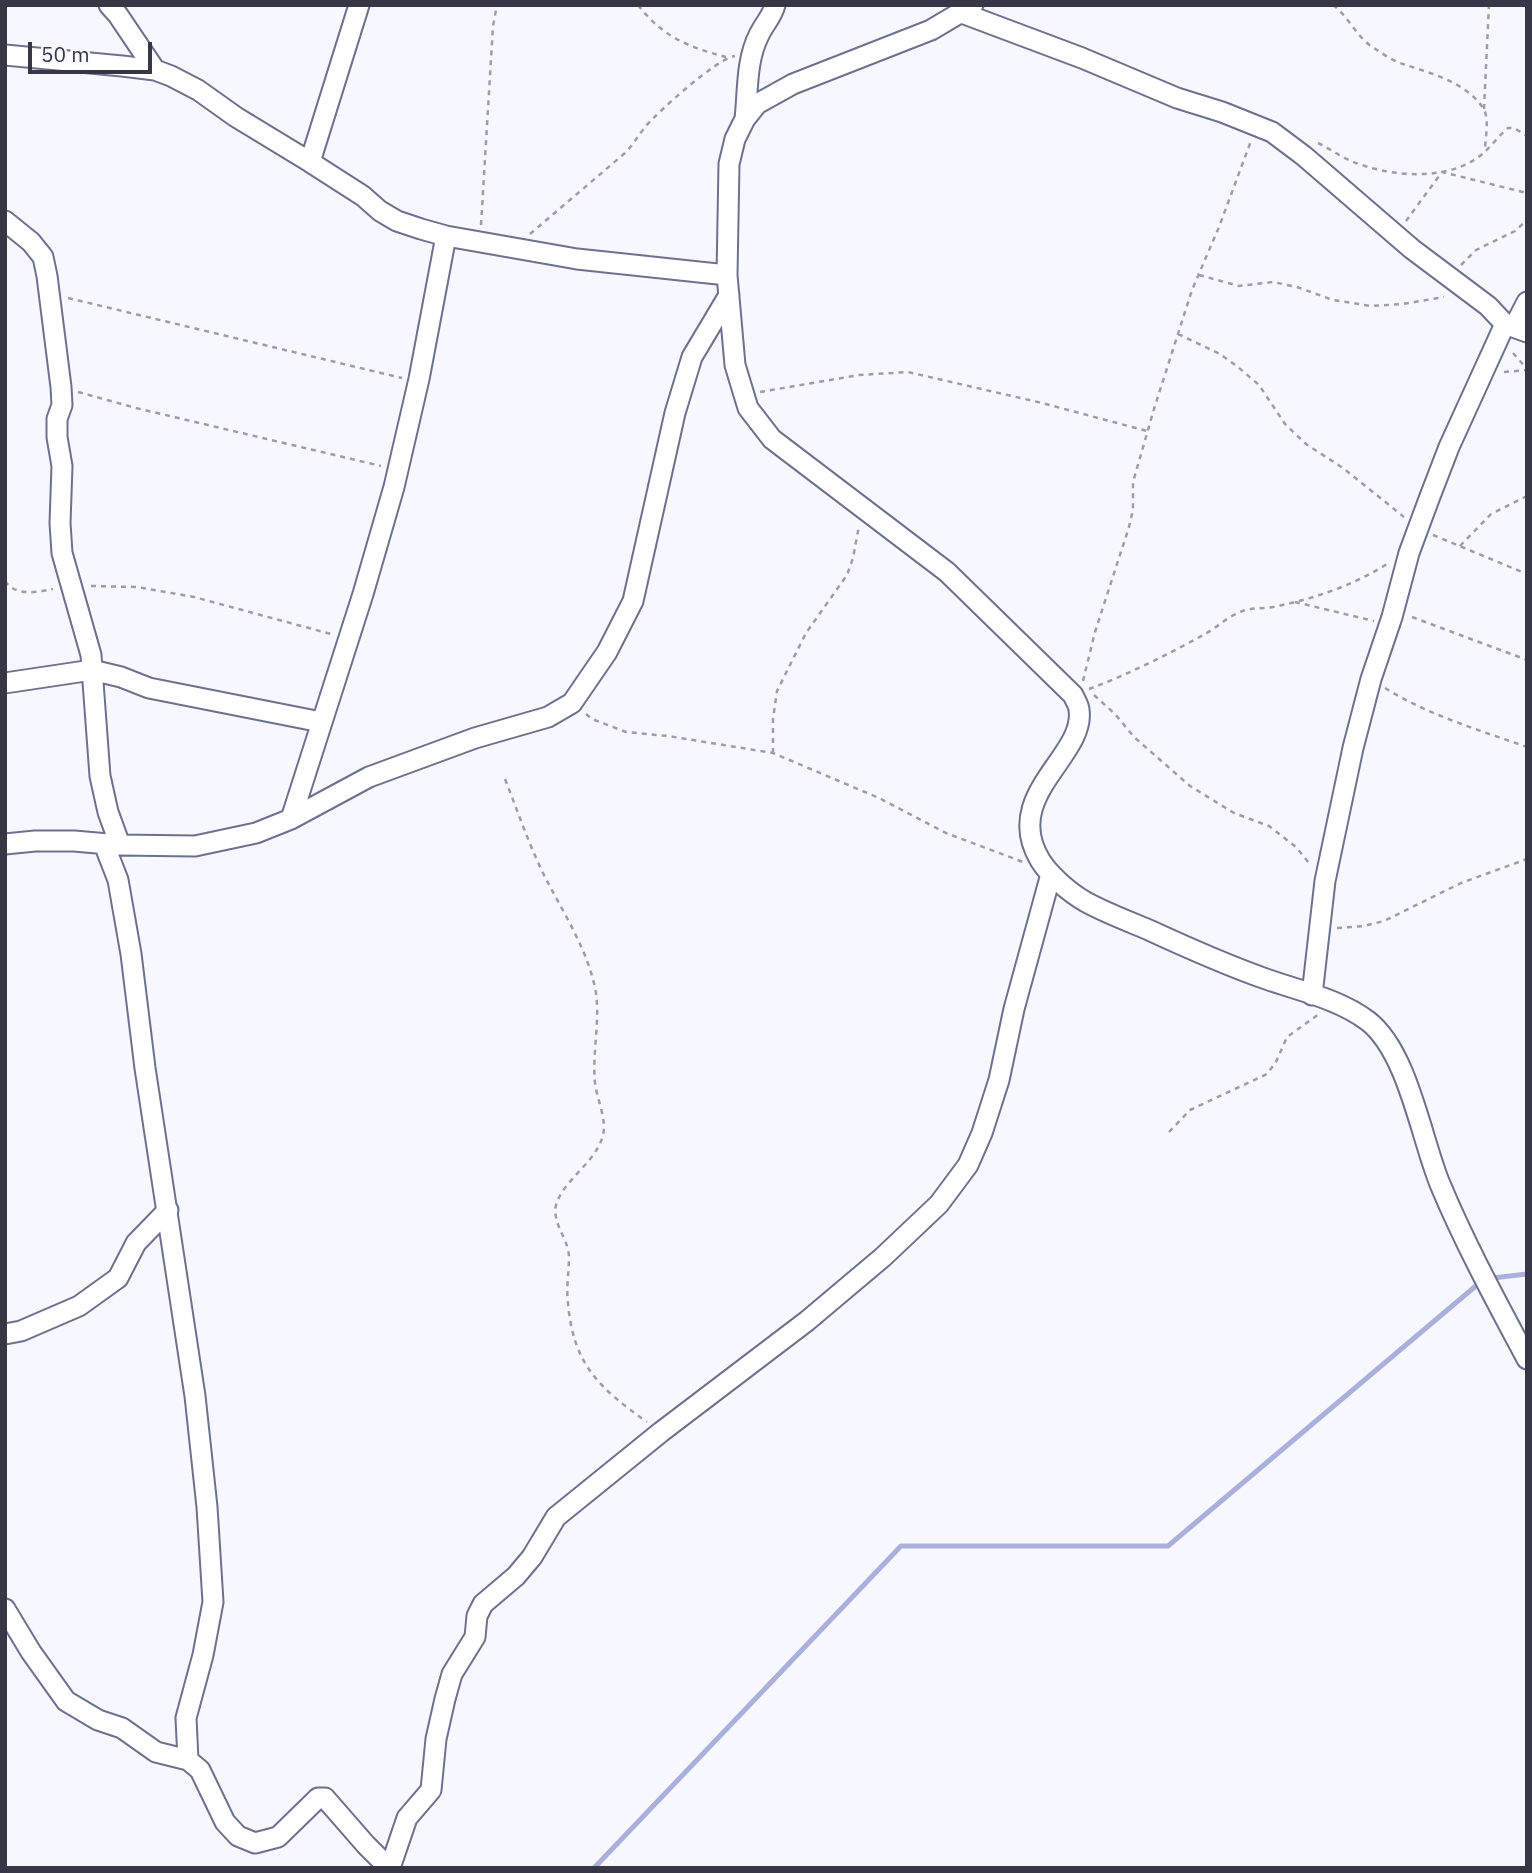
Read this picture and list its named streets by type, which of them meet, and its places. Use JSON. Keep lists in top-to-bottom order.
{
  "scale_bar": "50 m"
}
